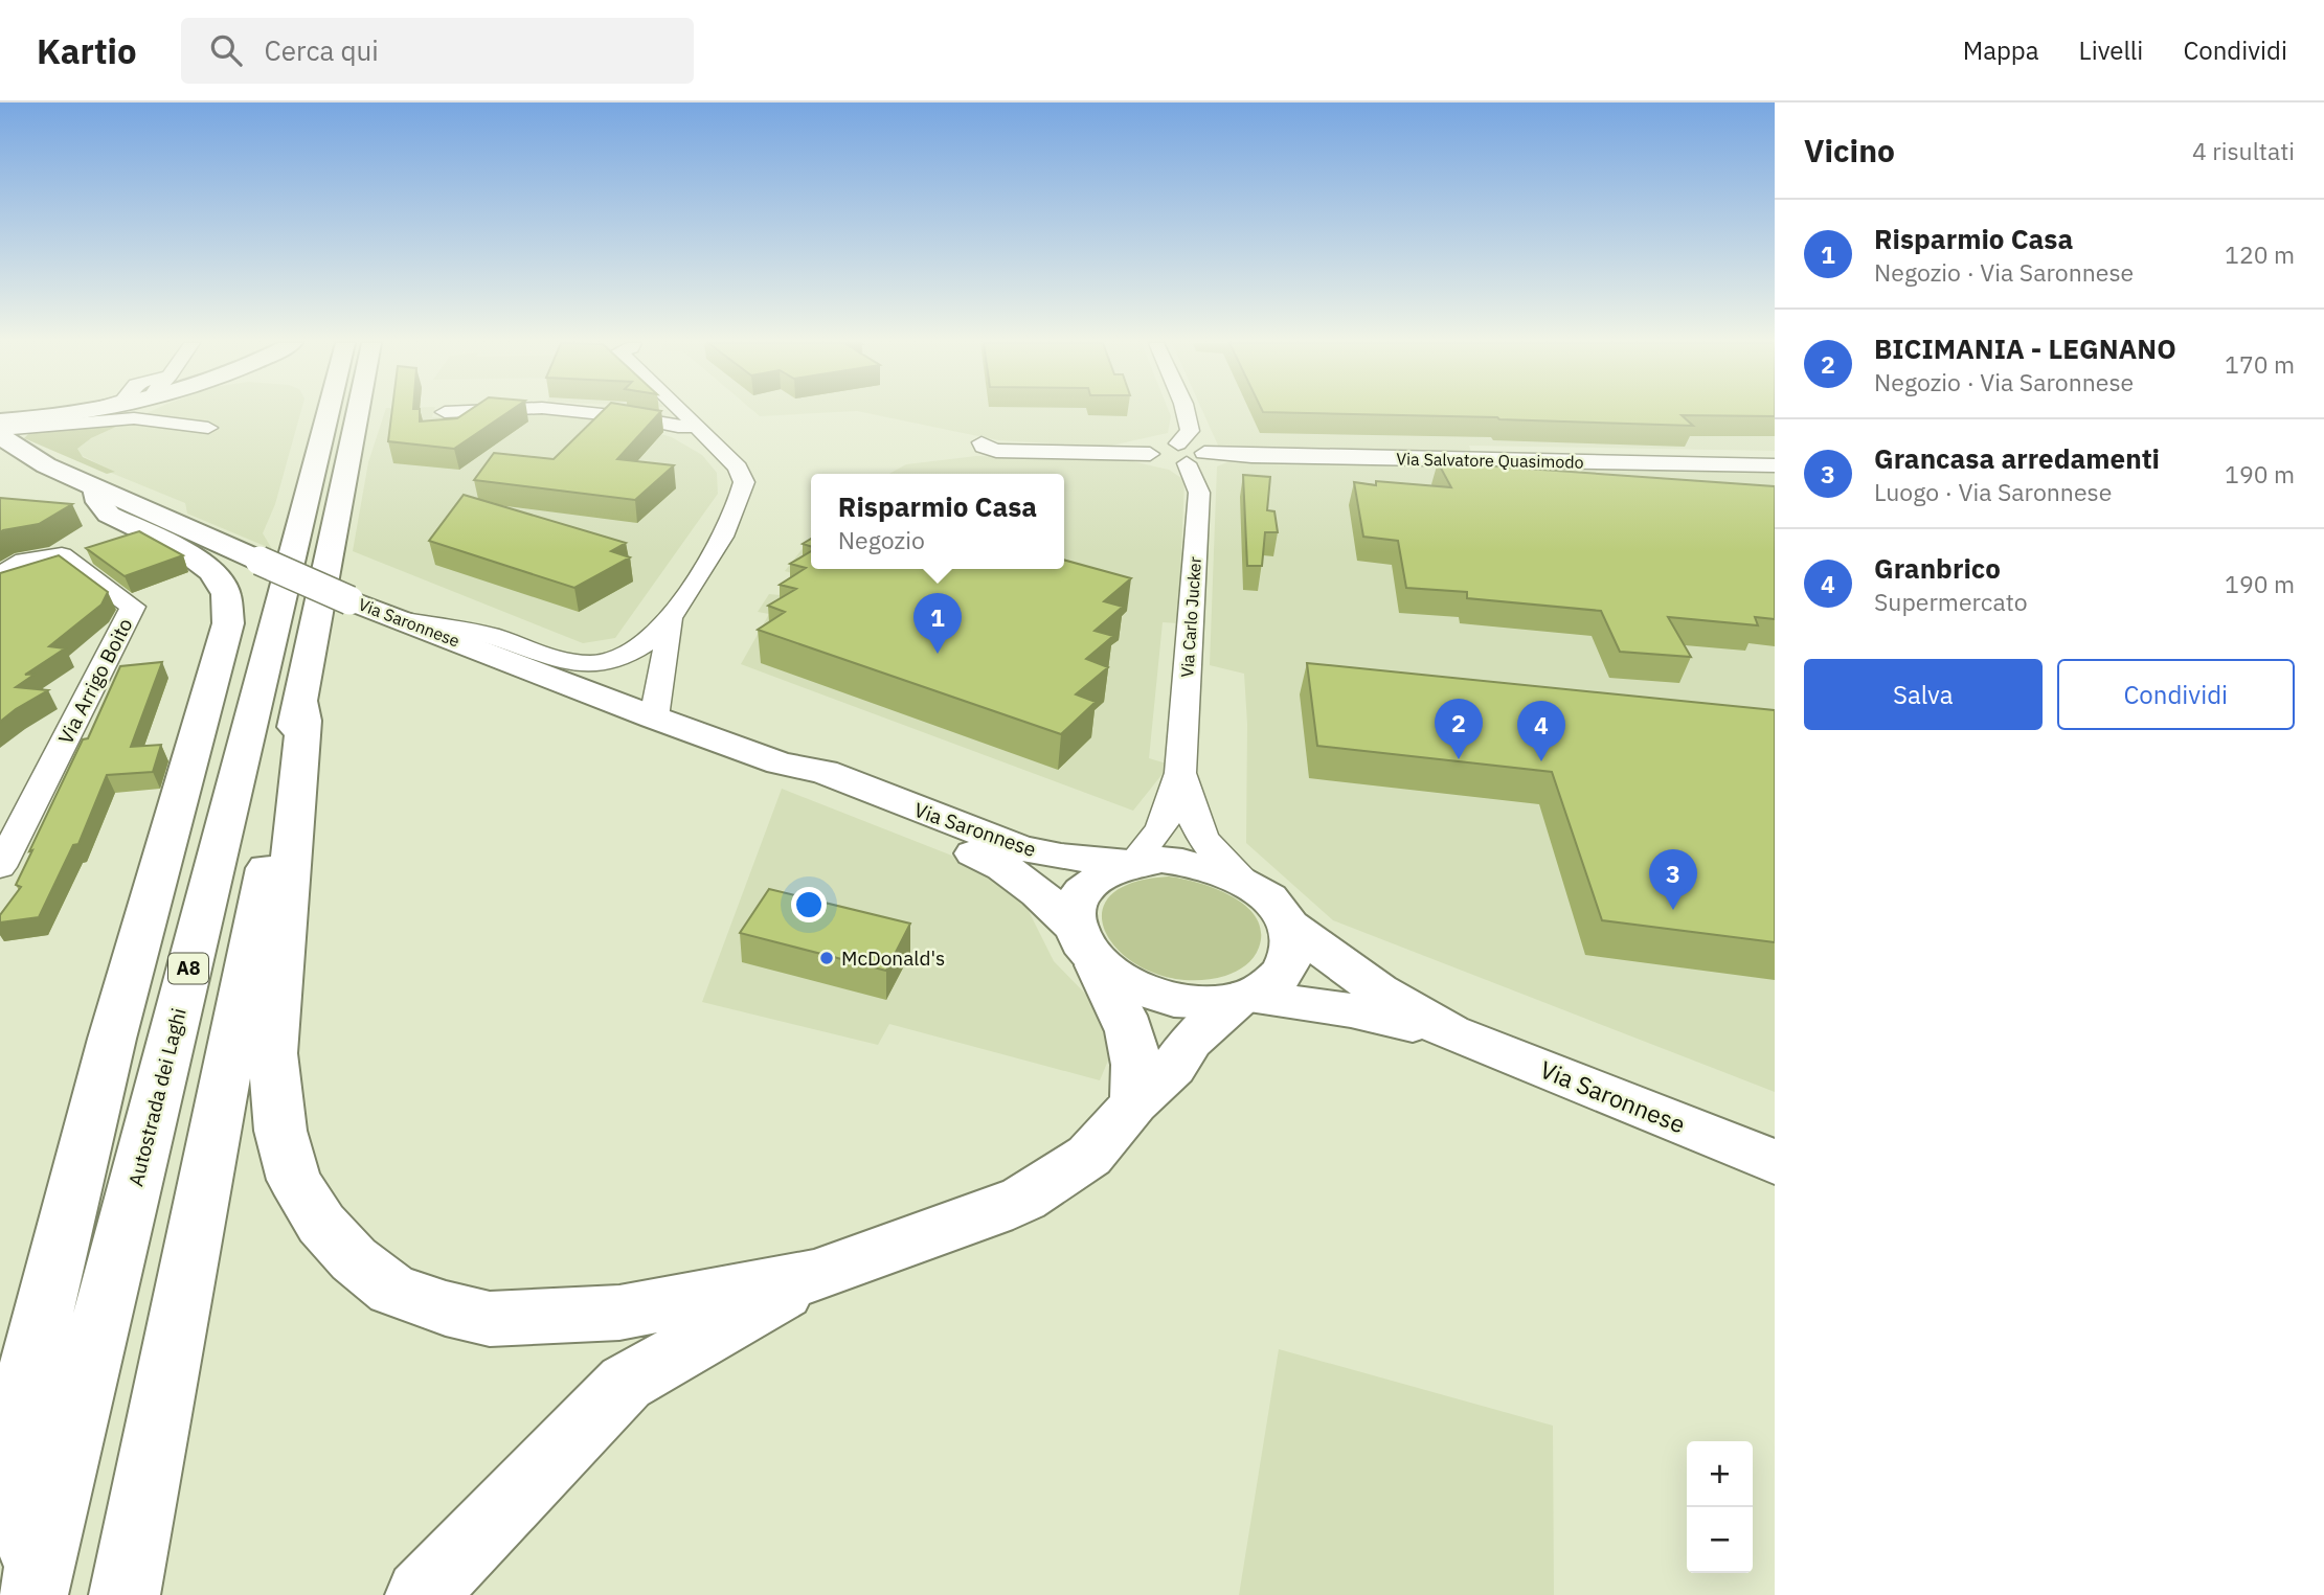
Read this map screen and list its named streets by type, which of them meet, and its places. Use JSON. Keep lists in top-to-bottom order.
{
  "streets": {
    "main road": ["Via Saronnese", "A8", "Autostrada dei Laghi"],
    "street": ["Via Salvatore Quasimodo", "Via Carlo Jucker", "Via Arrigo Boito"]
  },
  "crossings": [
    ["Via Salvatore Quasimodo", "Via Carlo Jucker"],
    ["Via Carlo Jucker", "Via Saronnese"]
  ],
  "places": ["McDonald's"],
  "page": {
    "header": "Kartio",
    "search": "Cerca qui",
    "nav": ["Mappa", "Livelli", "Condividi"],
    "heading": ["Vicino", "4 risultati"],
    "list": [
      {
        "mark": "1",
        "name": "Risparmio Casa",
        "note": "Negozio · Via Saronnese",
        "value": "120 m"
      },
      {
        "mark": "2",
        "name": "BICIMANIA - LEGNANO",
        "note": "Negozio · Via Saronnese",
        "value": "170 m"
      },
      {
        "mark": "3",
        "name": "Grancasa arredamenti",
        "note": "Luogo · Via Saronnese",
        "value": "190 m"
      },
      {
        "mark": "4",
        "name": "Granbrico",
        "note": "Supermercato",
        "value": "190 m"
      }
    ],
    "popup": ["Risparmio Casa", "Negozio"],
    "pins": [
      "1",
      "2",
      "4",
      "3"
    ],
    "buttons": ["Salva", "Condividi"],
    "map_buttons": ["+", "−"]
  }
}
